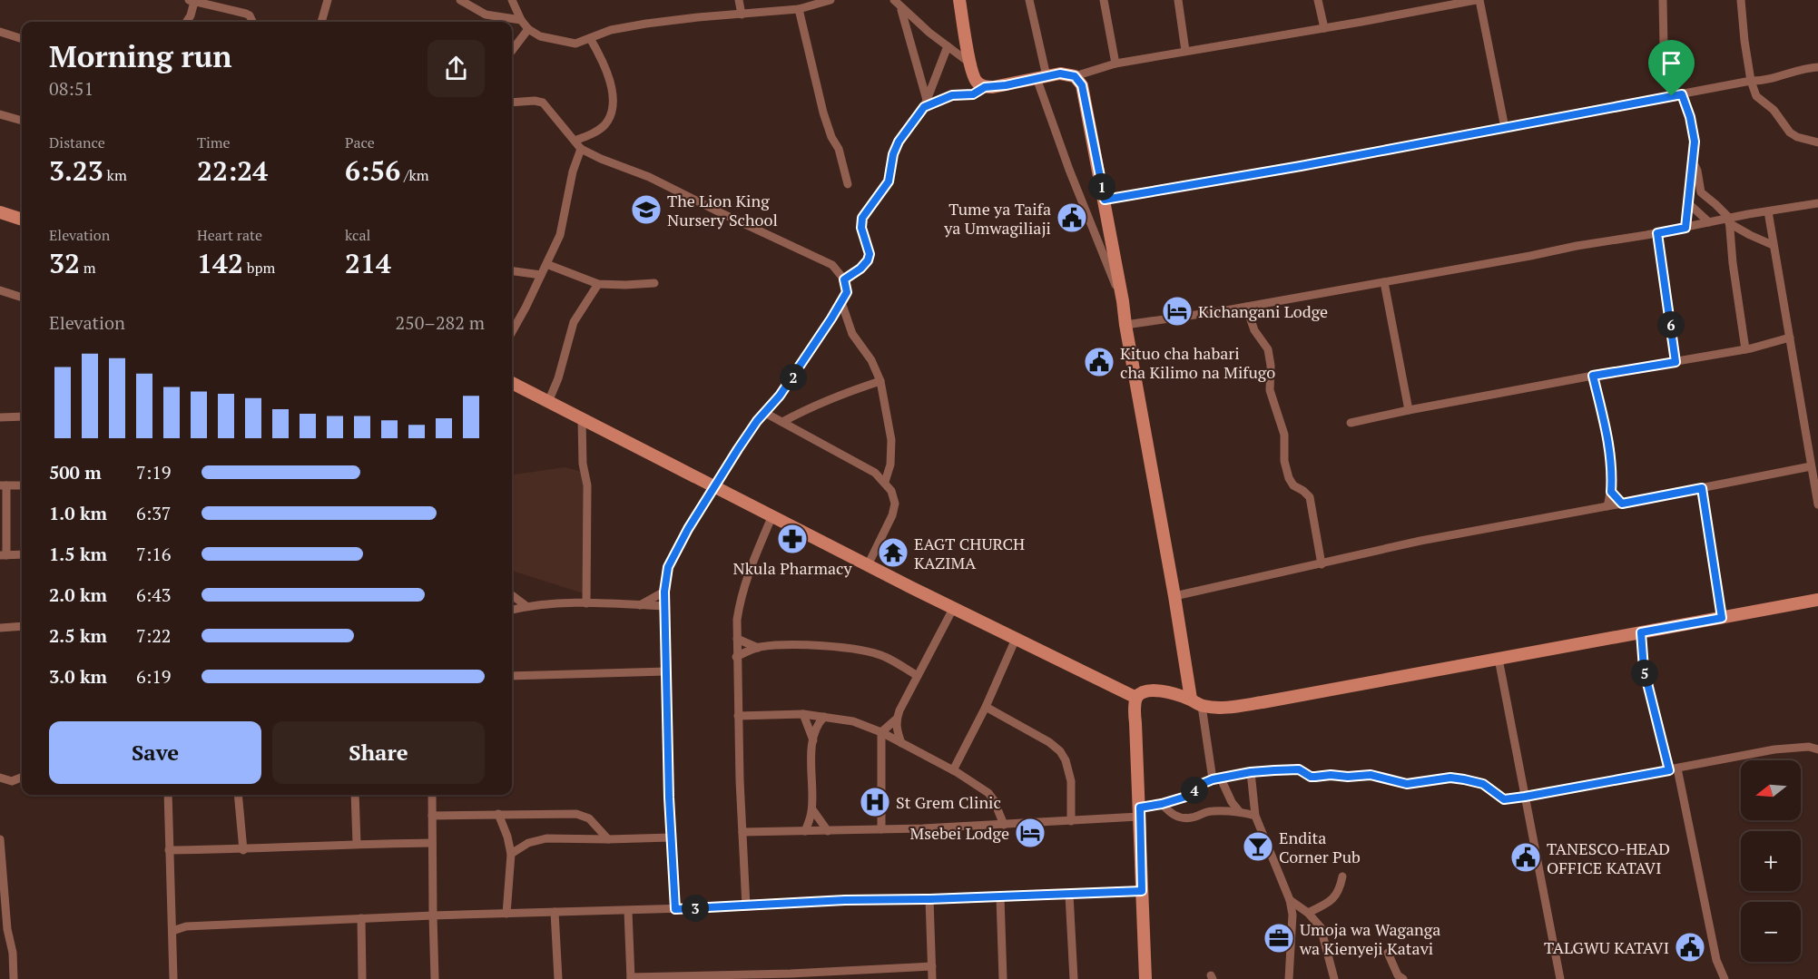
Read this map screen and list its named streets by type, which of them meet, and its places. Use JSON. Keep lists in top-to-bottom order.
{
  "places": {
    "school or university": ["The Lion King Nursery School"],
    "public building": [
      "Tume ya Taifa ya Umwagiliaji",
      "Kituo cha habari cha Kilimo na Mifugo",
      "TANESCO-HEAD OFFICE KATAVI",
      "TALGWU KATAVI"
    ],
    "hotel": ["Kichangani Lodge", "Msebei Lodge"],
    "pharmacy": ["Nkula Pharmacy"],
    "temple": ["EAGT CHURCH KAZIMA"],
    "hospital": ["St Grem Clinic"],
    "bar": ["Endita Corner Pub"],
    "office": ["Umoja wa Waganga wa Kienyeji Katavi"]
  },
  "north": "left",
  "page": {
    "heading": ["Morning run", "08:51"],
    "stats": [
      ["Distance", "3.23 km"],
      ["Time", "22:24"],
      ["Pace", "6:56 /km"],
      ["Elevation", "32 m"],
      ["Heart rate", "142 bpm"],
      ["kcal", "214"]
    ],
    "pins": [
      "1",
      "6",
      "2",
      "5",
      "4",
      "3"
    ],
    "chart": ["Elevation", "250–282 m"],
    "list": [
      {
        "name": "500 m",
        "note": "7:19"
      },
      {
        "name": "1.0 km",
        "note": "6:37"
      },
      {
        "name": "1.5 km",
        "note": "7:16"
      },
      {
        "name": "2.0 km",
        "note": "6:43"
      },
      {
        "name": "2.5 km",
        "note": "7:22"
      },
      {
        "name": "3.0 km",
        "note": "6:19"
      }
    ],
    "buttons": ["Save", "Share"],
    "map_buttons": ["+", "−"]
  }
}
